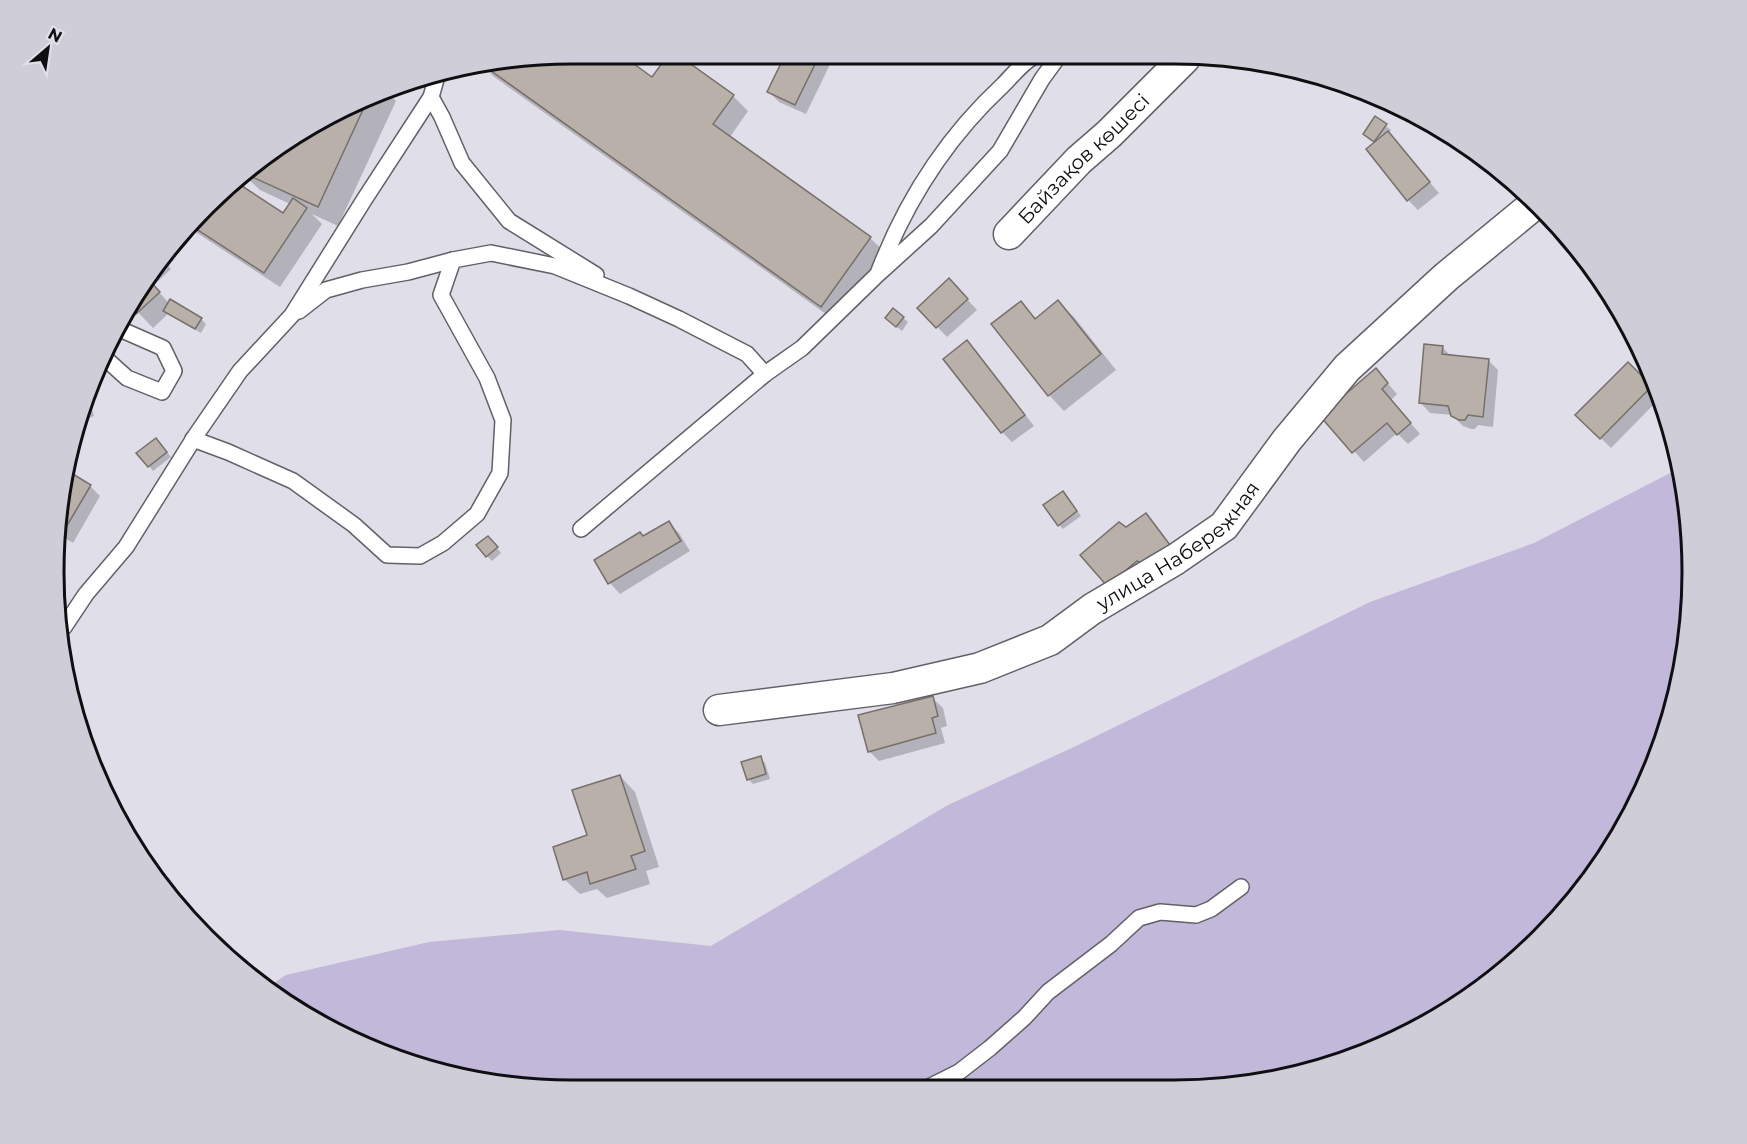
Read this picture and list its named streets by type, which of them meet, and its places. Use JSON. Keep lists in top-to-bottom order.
{
  "streets": {
    "street": ["Байзақов көшесі", "улица Набережная"]
  },
  "north": "top right"
}
